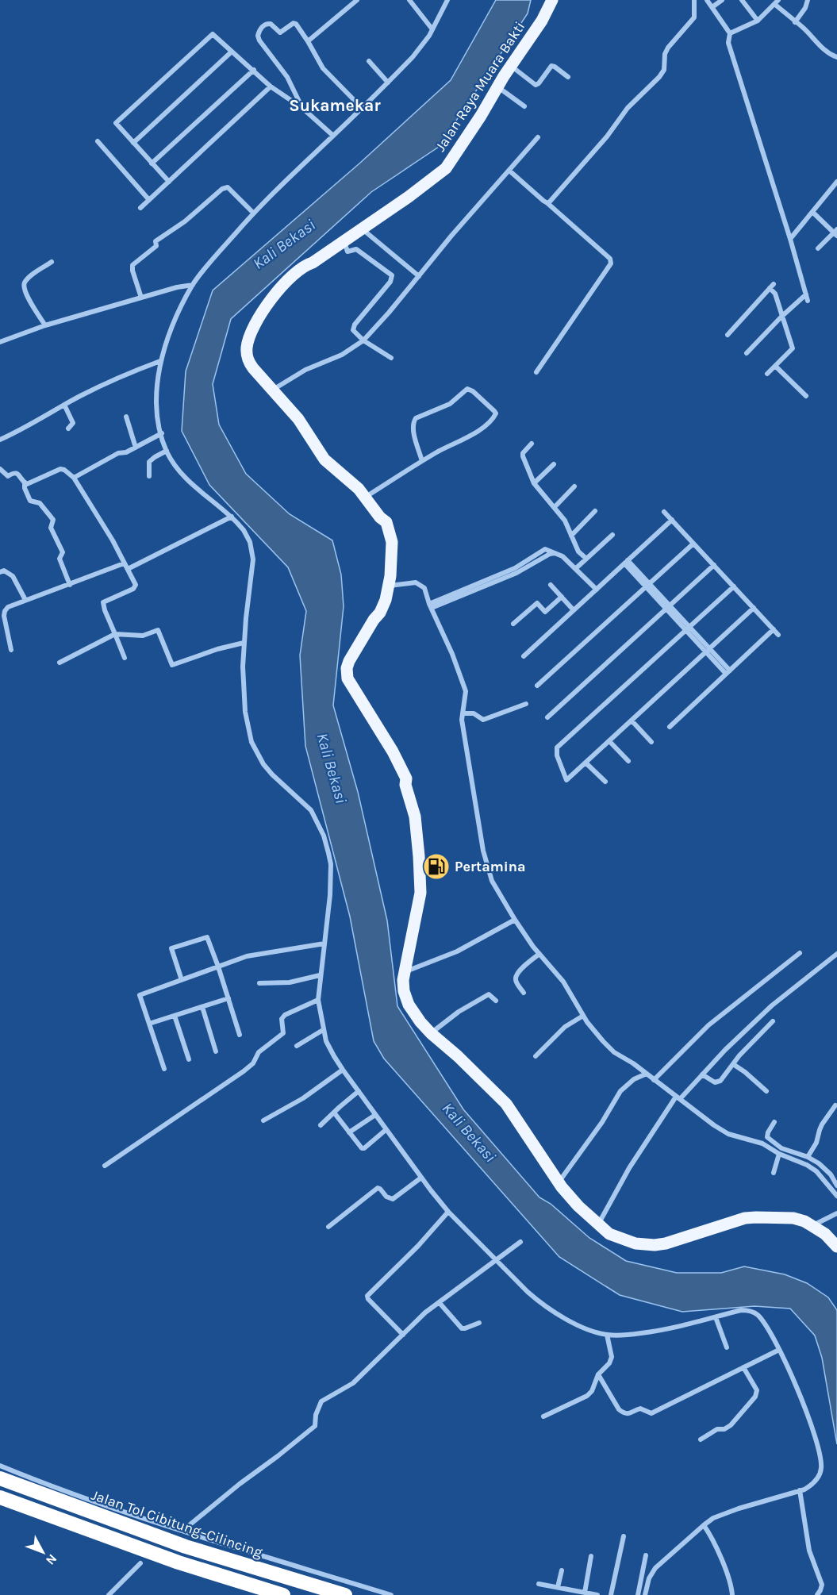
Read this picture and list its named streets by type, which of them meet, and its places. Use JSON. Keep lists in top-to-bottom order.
{
  "streets": {
    "highway": ["Jalan Tol Cibitung–Cilincing"],
    "main road": ["Jalan Raya Muara Bakti"]
  },
  "districts": ["Sukamekar"],
  "water": ["Kali Bekasi"],
  "places": {
    "fuel station": ["Pertamina"]
  },
  "north": "bottom right"
}
